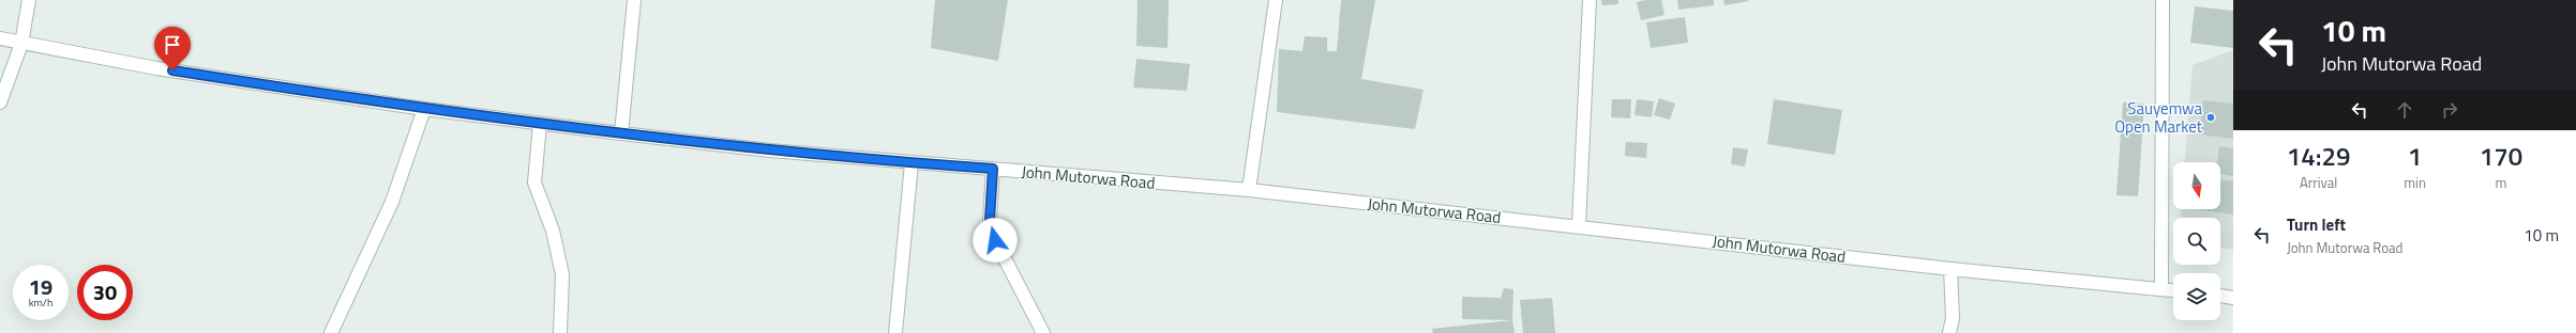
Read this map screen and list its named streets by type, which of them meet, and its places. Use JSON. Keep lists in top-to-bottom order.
{
  "streets": {
    "street": ["John Mutorwa Road"]
  },
  "places": ["Sauyemwa Open Market"],
  "north": "bottom",
  "page": {
    "turn": ["10 m", "John Mutorwa Road"],
    "eta": [
      "14:29",
      "Arrival",
      "1",
      "min",
      "170",
      "m"
    ],
    "list": [
      {
        "name": "Turn left",
        "note": "John Mutorwa Road",
        "value": "10 m"
      }
    ],
    "speed": "19 km/h",
    "limit": "30"
  }
}
